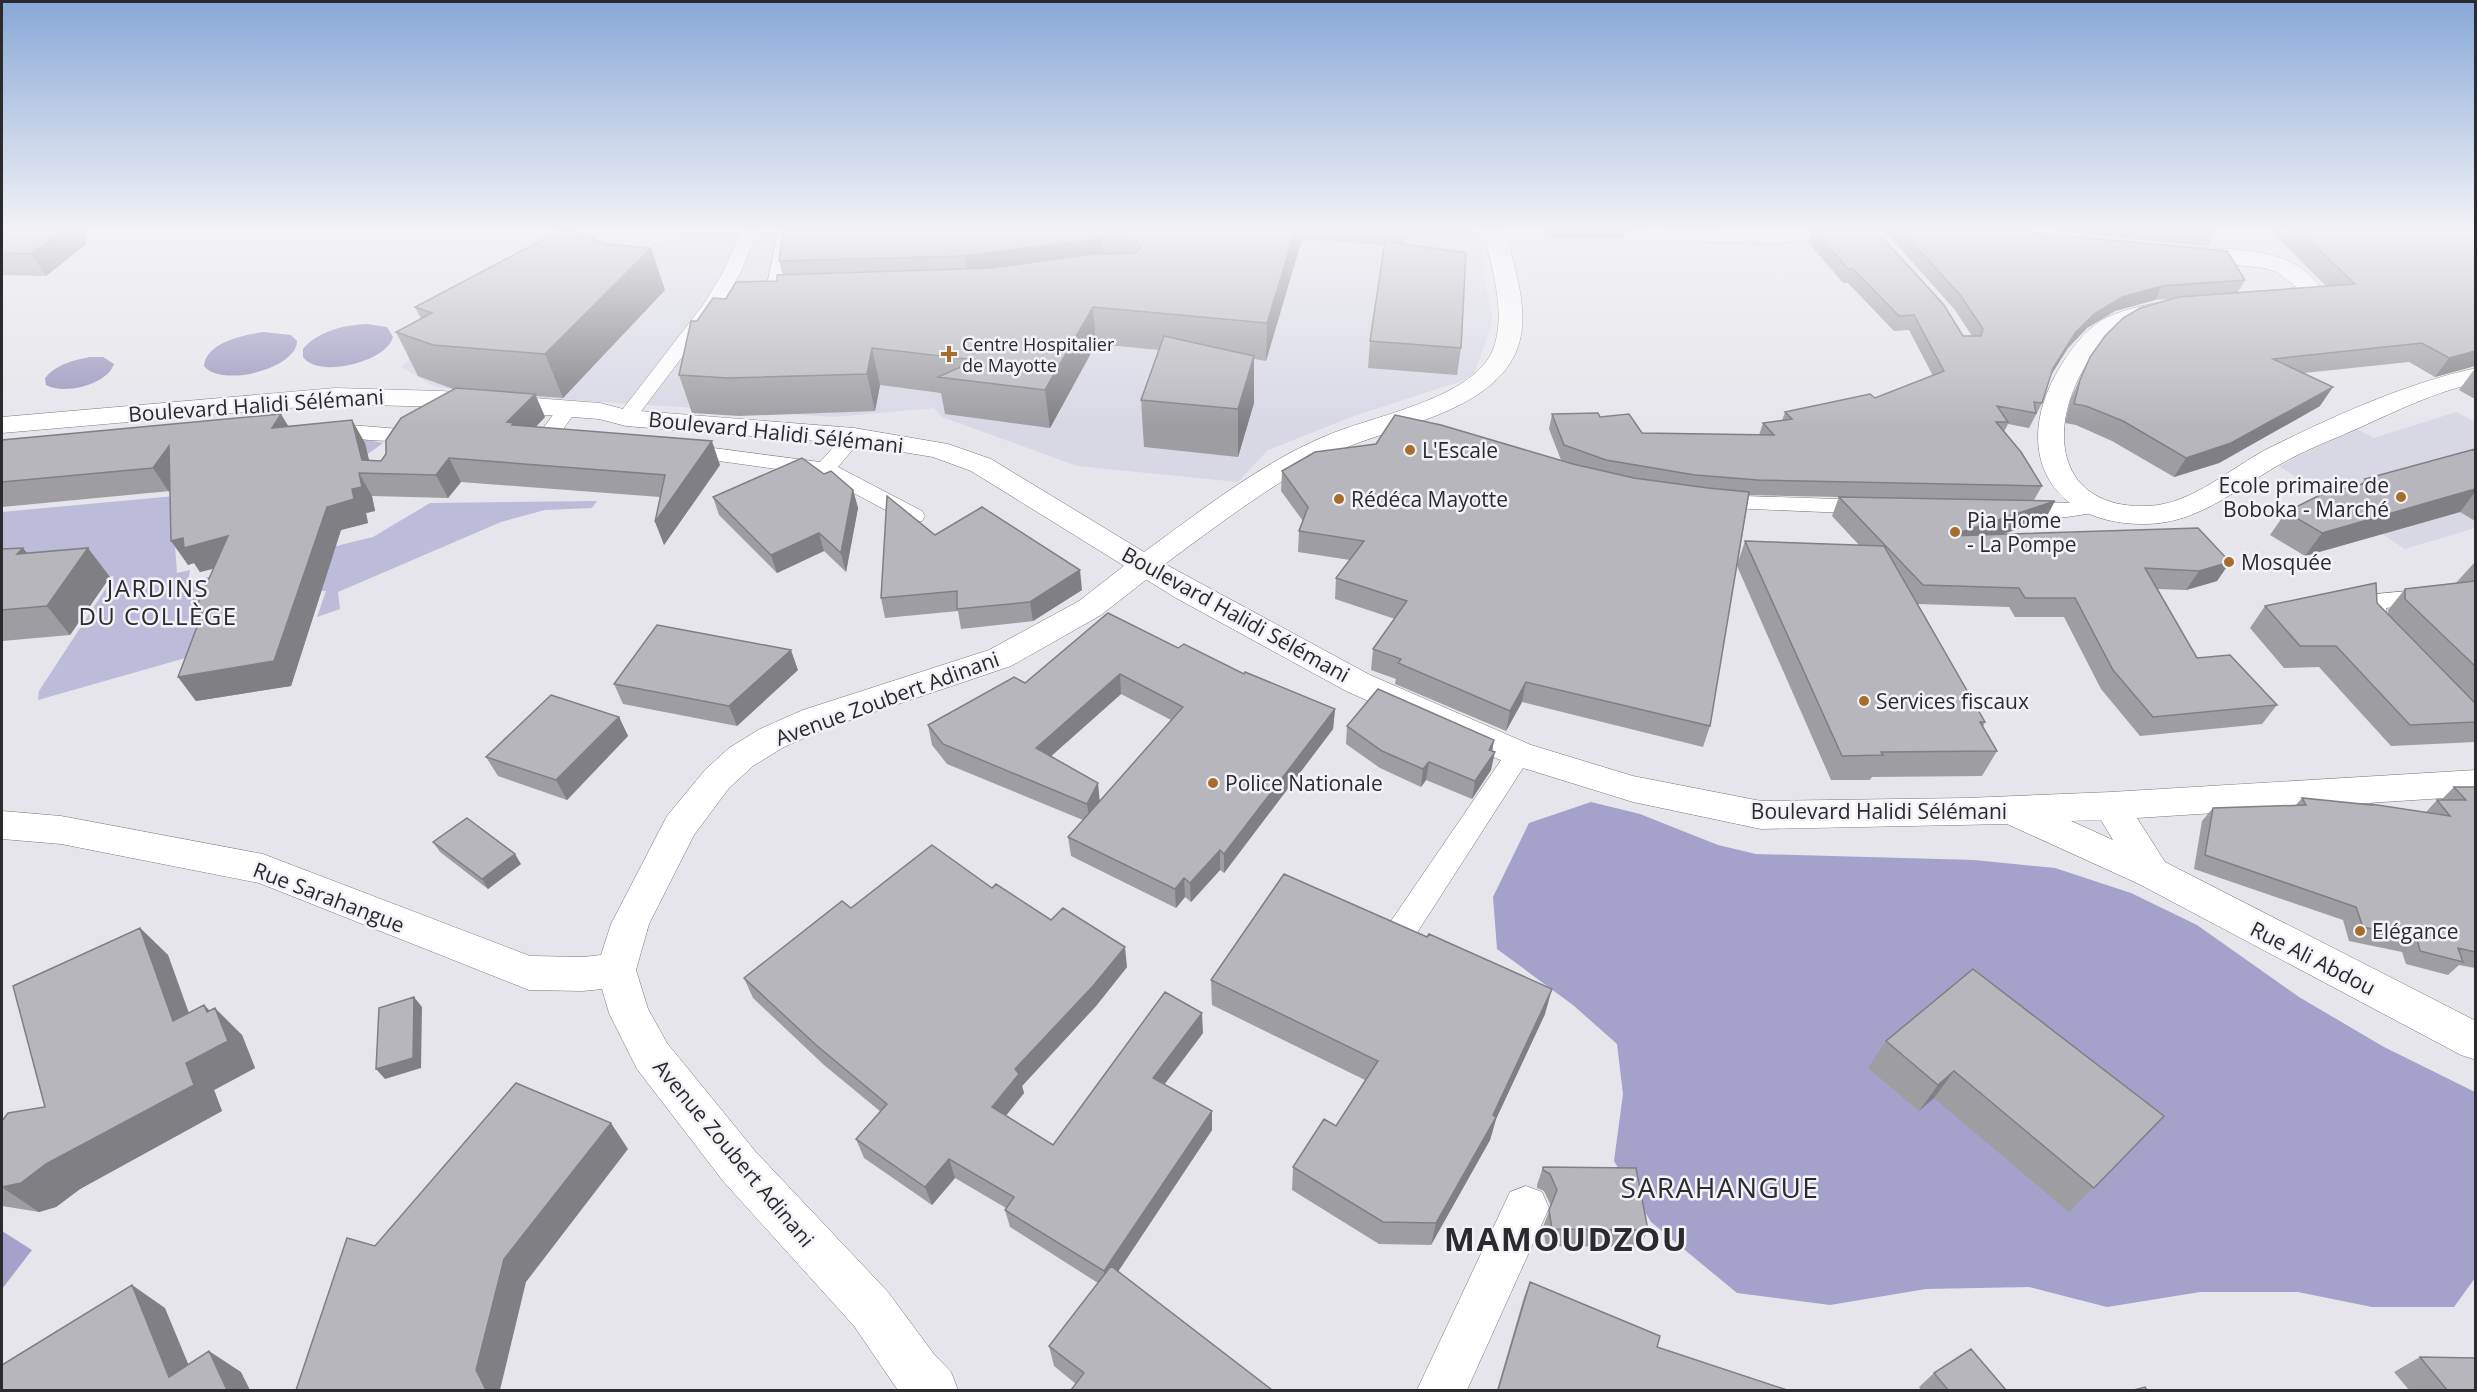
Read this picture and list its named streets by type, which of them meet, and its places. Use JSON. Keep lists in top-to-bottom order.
{
  "streets": {
    "street": [
      "Boulevard Halidi Sélémani",
      "Avenue Zoubert Adinani",
      "Rue Sarahangue",
      "Rue Ali Abdou"
    ]
  },
  "crossings": [
    ["Boulevard Halidi Sélémani", "Avenue Zoubert Adinani"],
    ["Boulevard Halidi Sélémani", "Rue Ali Abdou"],
    ["Avenue Zoubert Adinani", "Rue Sarahangue"]
  ],
  "districts": ["JARDINS DU COLLÈGE", "SARAHANGUE", "MAMOUDZOU"],
  "places": {
    "health": ["Centre Hospitalier de Mayotte"],
    "other": [
      "L'Escale",
      "Ecole primaire de Boboka - Marché",
      "Rédéca Mayotte",
      "Pia Home - La Pompe",
      "Mosquée",
      "Services fiscaux",
      "Police Nationale",
      "Elégance"
    ]
  }
}
